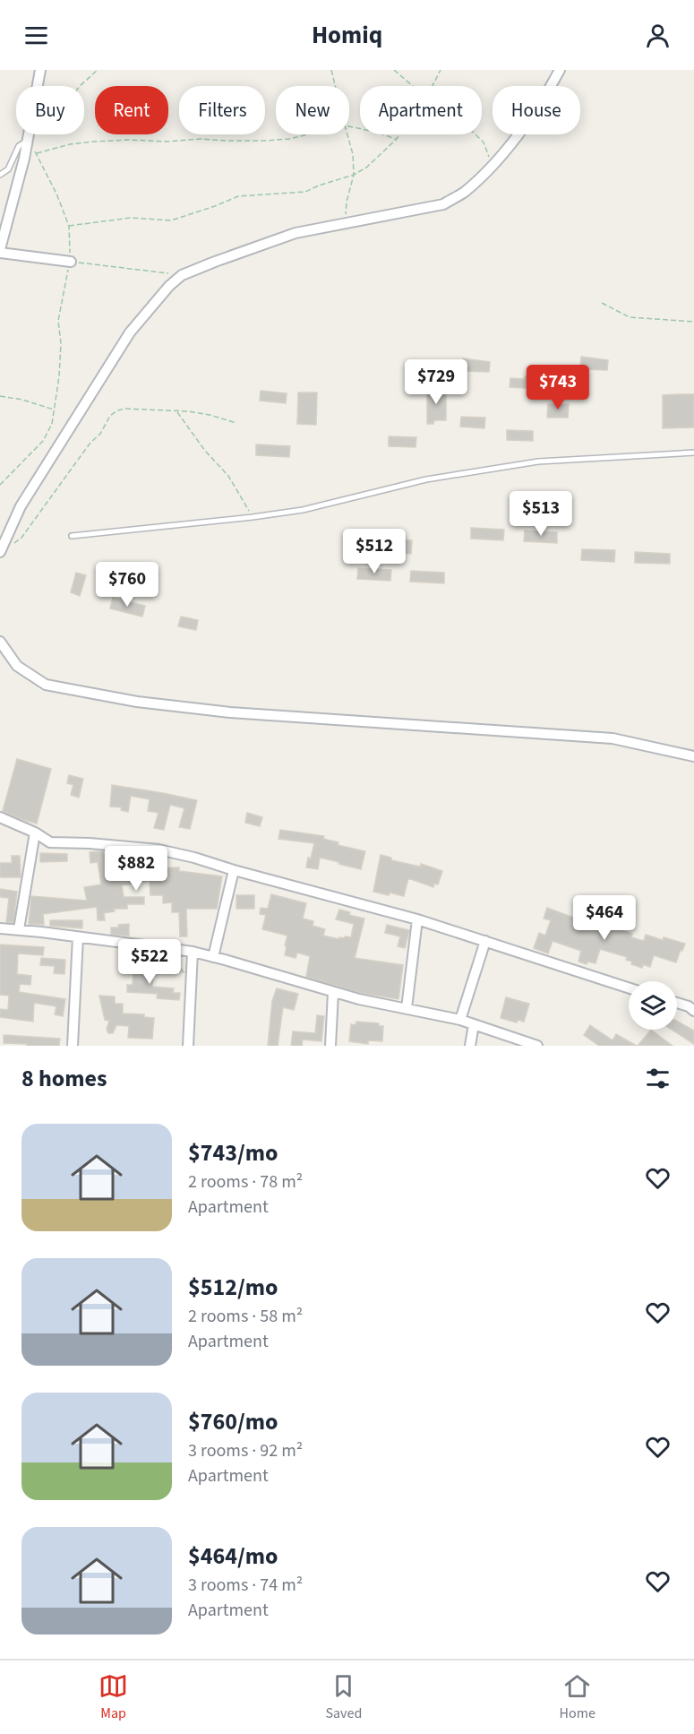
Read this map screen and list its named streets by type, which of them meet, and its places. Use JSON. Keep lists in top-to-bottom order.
{
  "page": {
    "header": "Homiq",
    "chip": [
      "Buy",
      "Rent",
      "Filters",
      "New",
      "Apartment",
      "House"
    ],
    "price": [
      "$729",
      "$743",
      "$513",
      "$512",
      "$760",
      "$882",
      "$464",
      "$522"
    ],
    "heading": "8 homes",
    "list": [
      {
        "name": "$743/mo",
        "note": "2 rooms · 78 m² · Apartment"
      },
      {
        "name": "$512/mo",
        "note": "2 rooms · 58 m² · Apartment"
      },
      {
        "name": "$760/mo",
        "note": "3 rooms · 92 m² · Apartment"
      },
      {
        "name": "$464/mo",
        "note": "3 rooms · 74 m² · Apartment"
      }
    ],
    "tabs": ["Map", "Saved", "Home"]
  }
}
